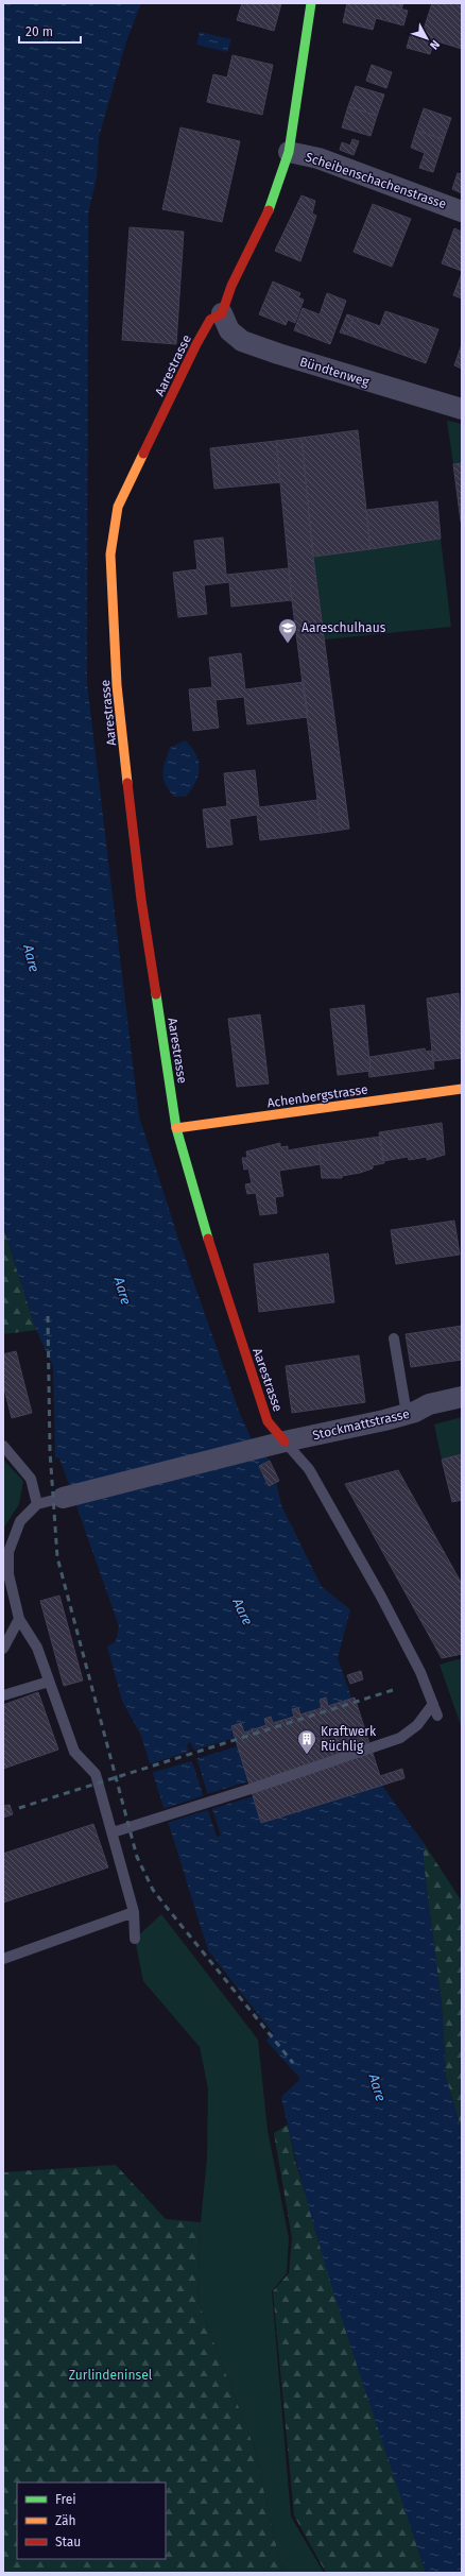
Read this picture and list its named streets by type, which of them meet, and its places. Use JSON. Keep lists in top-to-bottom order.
{
  "streets": {
    "street": [
      "Scheibenschachenstrasse",
      "Aarestrasse",
      "Bündtenweg",
      "Achenbergstrasse",
      "Stockmattstrasse"
    ]
  },
  "crossings": [
    ["Aarestrasse", "Bündtenweg"],
    ["Aarestrasse", "Achenbergstrasse"],
    ["Aarestrasse", "Stockmattstrasse"]
  ],
  "water": ["Aare"],
  "parks": ["Zurlindeninsel"],
  "places": {
    "school or university": ["Aareschulhaus"],
    "building": ["Kraftwerk Rüchlig"]
  },
  "legend": ["Frei", "Zäh", "Stau"],
  "scale_bar": "20 m",
  "north": "bottom right"
}
